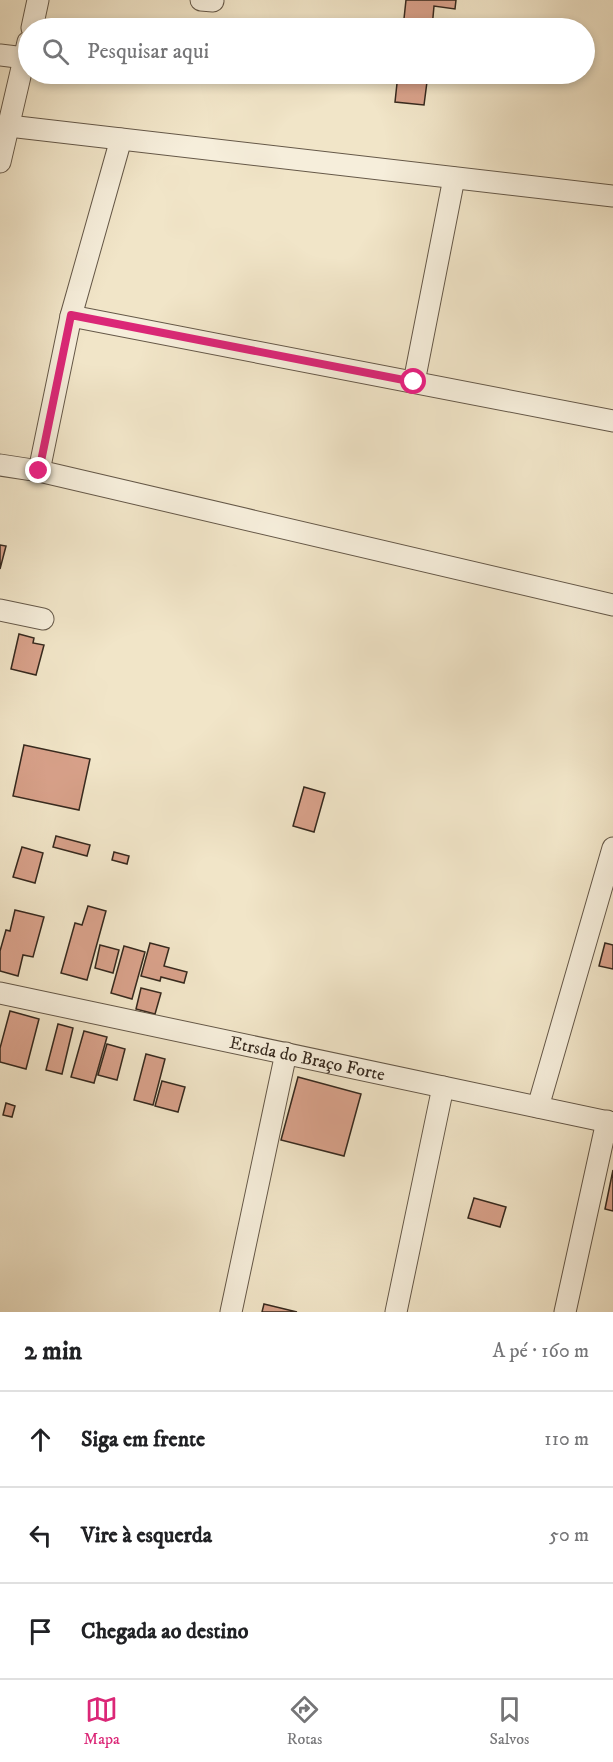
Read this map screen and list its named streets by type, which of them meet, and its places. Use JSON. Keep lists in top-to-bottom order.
{
  "streets": {
    "street": ["Etrsda do Braço Forte"]
  },
  "page": {
    "search": "Pesquisar aqui",
    "heading": ["2 min", "A pé · 160 m"],
    "list": [
      ["Siga em frente", "110 m"],
      ["Vire à esquerda", "50 m"],
      "Chegada ao destino"
    ],
    "nav": ["Mapa", "Rotas", "Salvos"]
  }
}
